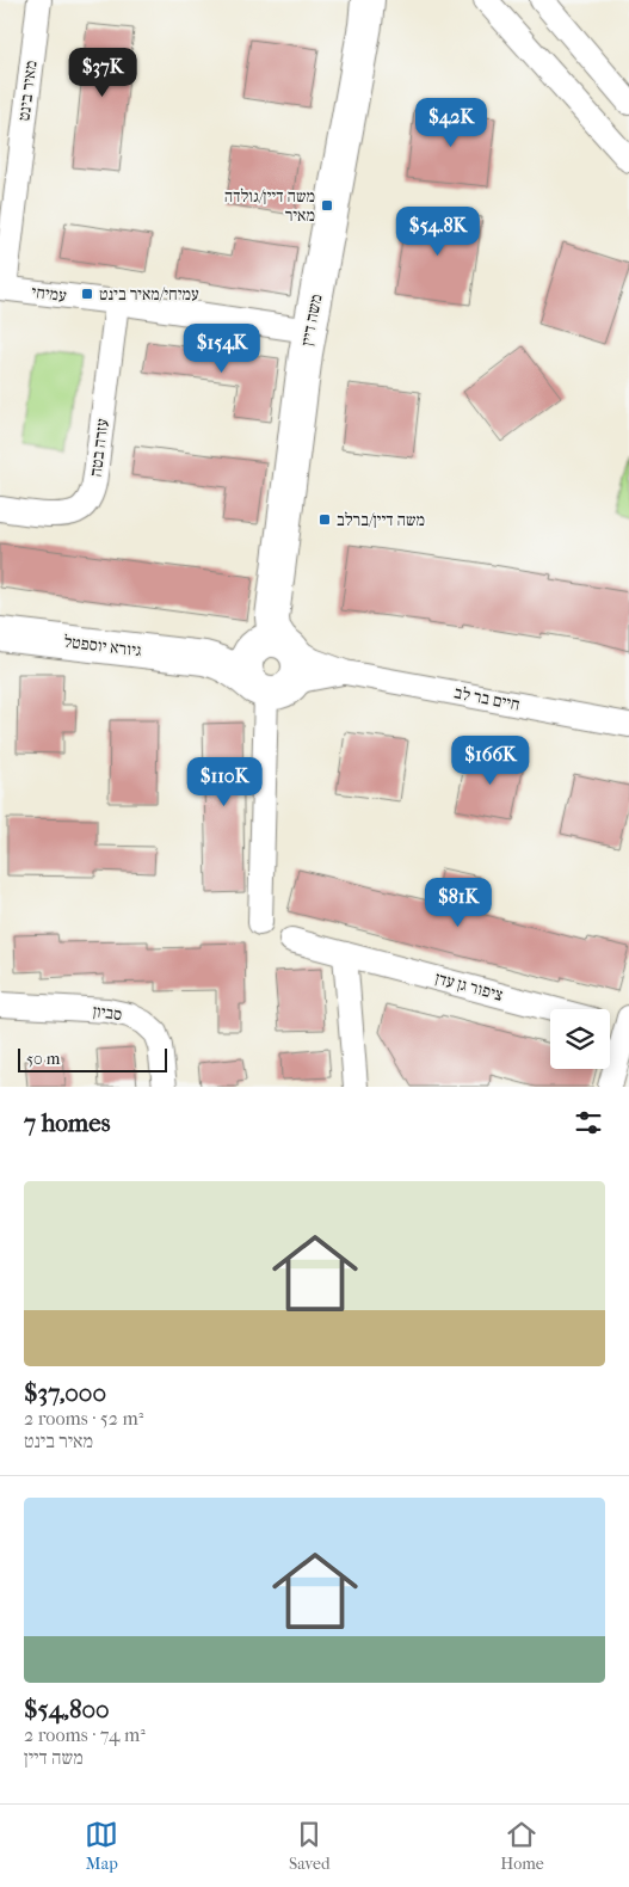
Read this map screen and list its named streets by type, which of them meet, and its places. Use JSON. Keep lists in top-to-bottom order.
{
  "streets": {
    "street": [
      "מאיר בינט",
      "עמיחי",
      "משה דיין",
      "עזרה בטה",
      "גיורא יוספטל",
      "חיים בר לב",
      "ציפור גן עדן",
      "סביון"
    ]
  },
  "crossings": [
    ["מאיר בינט", "עמיחי"],
    ["עמיחי", "משה דיין"],
    ["עמיחי", "עזרה בטה"],
    ["משה דיין", "גיורא יוספטל"],
    ["משה דיין", "חיים בר לב"],
    ["גיורא יוספטל", "חיים בר לב"]
  ],
  "places": {
    "transit": ["משה דיין/גולדה מאיר", "עמיחי/מאיר בינט", "משה דיין/ברלב"]
  },
  "scale_bar": "50 m",
  "page": {
    "price": [
      "$37K",
      "$42K",
      "$54.8K",
      "$154K",
      "$166K",
      "$110K",
      "$81K"
    ],
    "scale": "50 m",
    "heading": "7 homes",
    "list": [
      {
        "name": "$37,000",
        "note": "2 rooms · 52 m² · מאיר בינט"
      },
      {
        "name": "$54,800",
        "note": "2 rooms · 74 m² · משה דיין"
      }
    ],
    "tabs": ["Map", "Saved", "Home"]
  }
}
